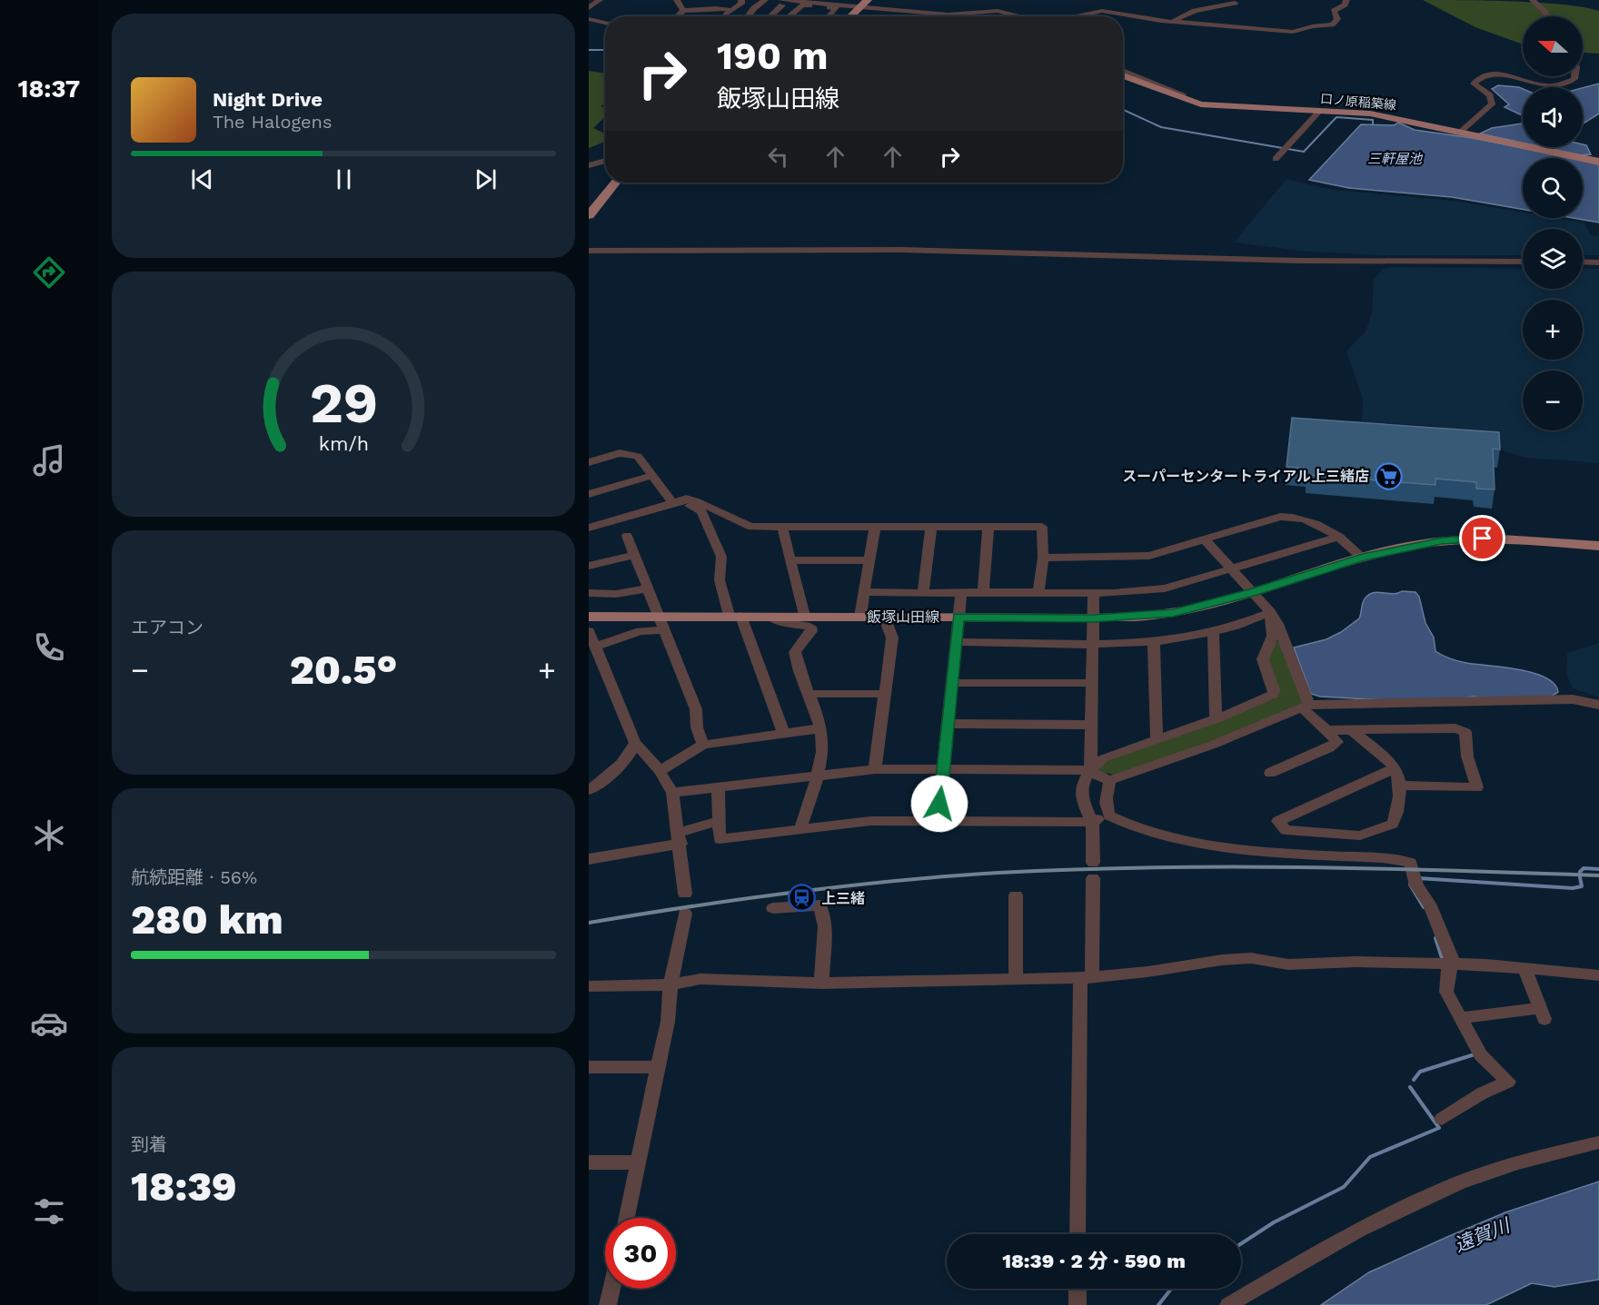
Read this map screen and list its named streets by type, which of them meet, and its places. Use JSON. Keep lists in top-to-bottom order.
{
  "streets": {
    "main road": ["口ノ原稲築線", "飯塚山田線"]
  },
  "water": ["三軒屋池", "遠賀川"],
  "places": {
    "supermarket": ["スーパーセンタートライアル上三緒店"],
    "station": ["上三緒"]
  },
  "north": "left",
  "page": {
    "tabs": "18:37",
    "map_buttons": ["+", "−"],
    "turn": ["190 m", "飯塚山田線"],
    "song": ["Night Drive", "The Halogens"],
    "tile": [
      "エアコン",
      ["航続距離 · 56%", "280 km"],
      ["到着", "18:39"]
    ],
    "heat": ["−", "20.5°", "+"],
    "limit": "30",
    "trip": "18:39 · 2 分 · 590 m",
    "gauge": ["29", "km/h"]
  }
}
